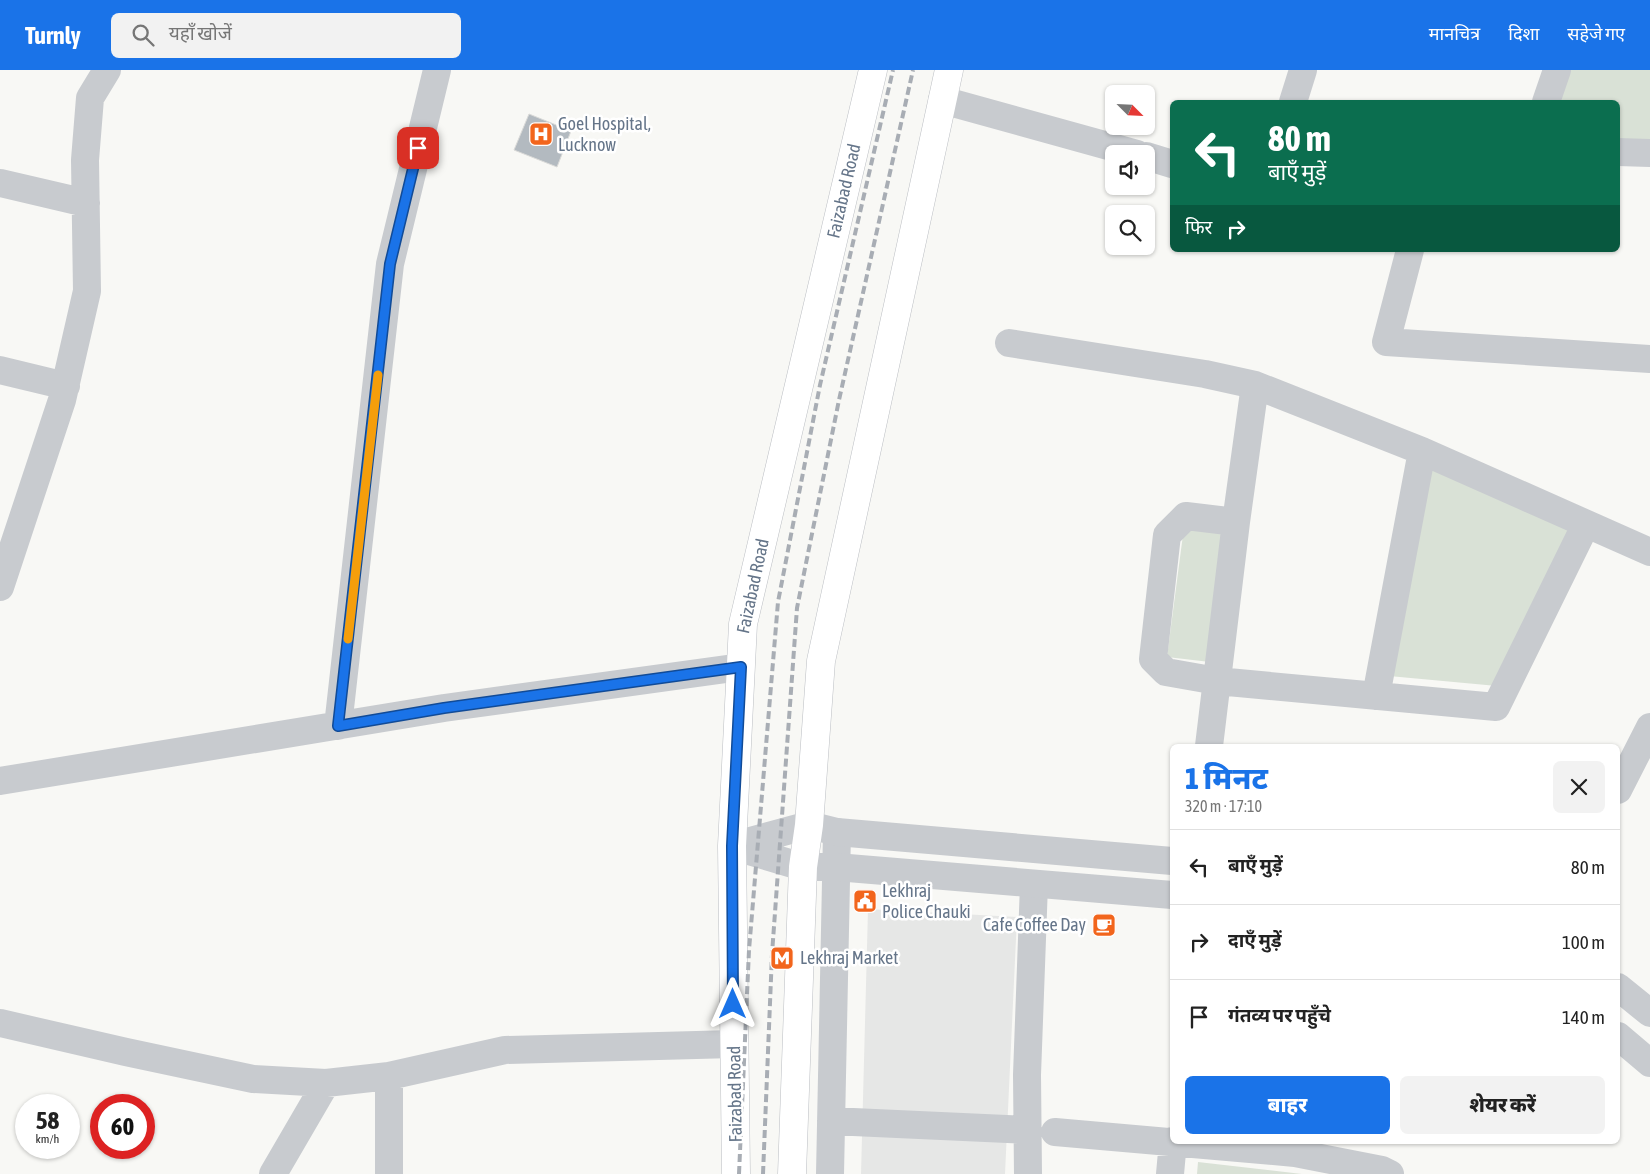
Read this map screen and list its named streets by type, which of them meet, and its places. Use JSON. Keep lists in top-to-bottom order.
{
  "streets": {
    "main road": ["Faizabad Road"]
  },
  "places": {
    "hospital": ["Goel Hospital, Lucknow"],
    "public building": ["Lekhraj Police Chauki"],
    "cafe": ["Cafe Coffee Day"],
    "metro station": ["Lekhraj Market"]
  },
  "north": "bottom right",
  "page": {
    "header": "Turnly",
    "search": "यहाँ खोजें",
    "nav": ["मानचित्र", "दिशा", "सहेजे गए"],
    "turn": ["80 m", "बाएँ मुड़ें"],
    "then": "फिर",
    "heading": ["1 मिनट", "320 m · 17:10"],
    "list": [
      {
        "name": "बाएँ मुड़ें",
        "value": "80 m"
      },
      {
        "name": "दाएँ मुड़ें",
        "value": "100 m"
      },
      {
        "name": "गंतव्य पर पहुँचे",
        "value": "140 m"
      }
    ],
    "buttons": ["बाहर", "शेयर करें"],
    "speed": "58 km/h",
    "limit": "60"
  }
}
